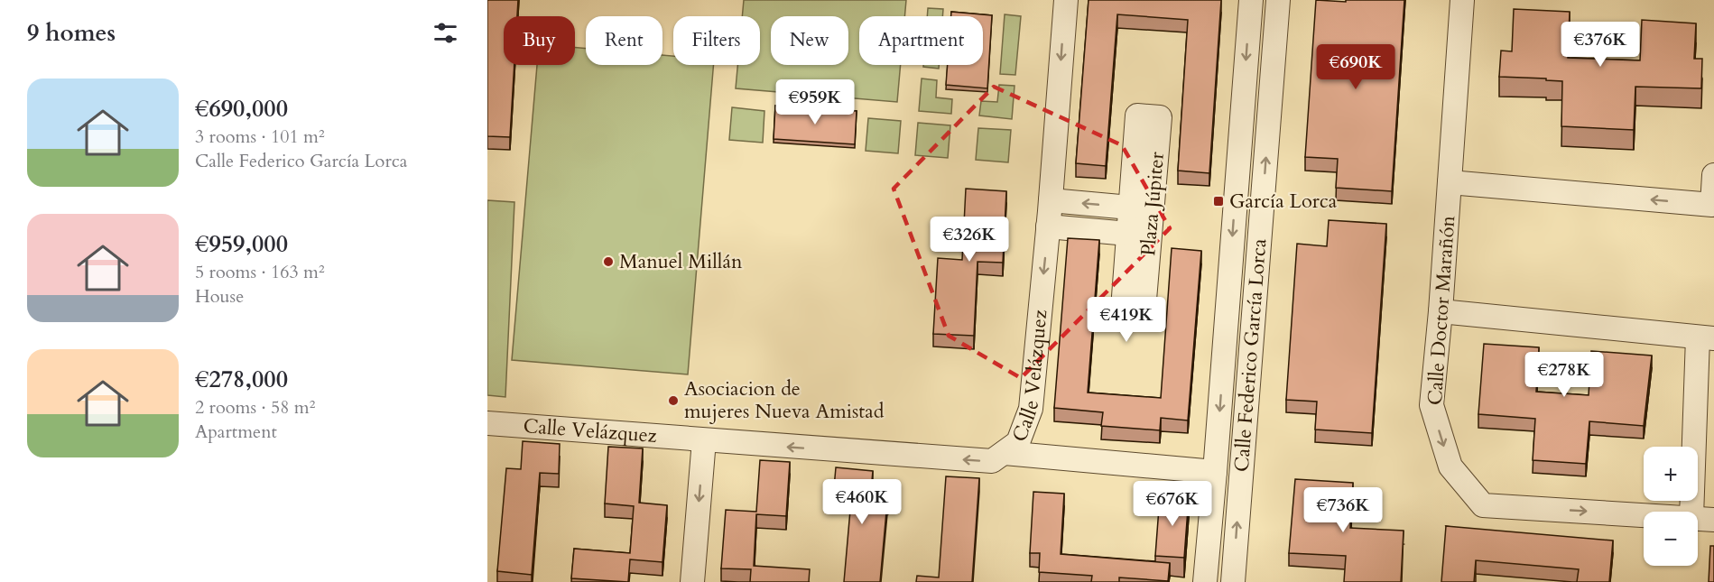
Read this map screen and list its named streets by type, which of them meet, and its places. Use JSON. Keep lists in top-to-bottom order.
{
  "streets": {
    "street": [
      "Plaza Júpiter",
      "Calle Doctor Marañón",
      "Calle Federico García Lorca",
      "Calle Velázquez"
    ]
  },
  "crossings": [
    ["Plaza Júpiter", "Calle Velázquez"]
  ],
  "places": {
    "transit": ["García Lorca"],
    "other": ["Manuel Millán", "Asociacion de mujeres Nueva Amistad"]
  },
  "page": {
    "heading": "9 homes",
    "chip": [
      "Buy",
      "Rent",
      "Filters",
      "New",
      "Apartment"
    ],
    "price": [
      "€376K",
      "€690K",
      "€959K",
      "€326K",
      "€419K",
      "€278K",
      "€460K",
      "€676K",
      "€736K"
    ],
    "list": [
      {
        "name": "€690,000",
        "note": "3 rooms · 101 m² · Calle Federico García Lorca"
      },
      {
        "name": "€959,000",
        "note": "5 rooms · 163 m² · House"
      },
      {
        "name": "€278,000",
        "note": "2 rooms · 58 m² · Apartment"
      }
    ],
    "map_buttons": ["+", "−"]
  }
}
